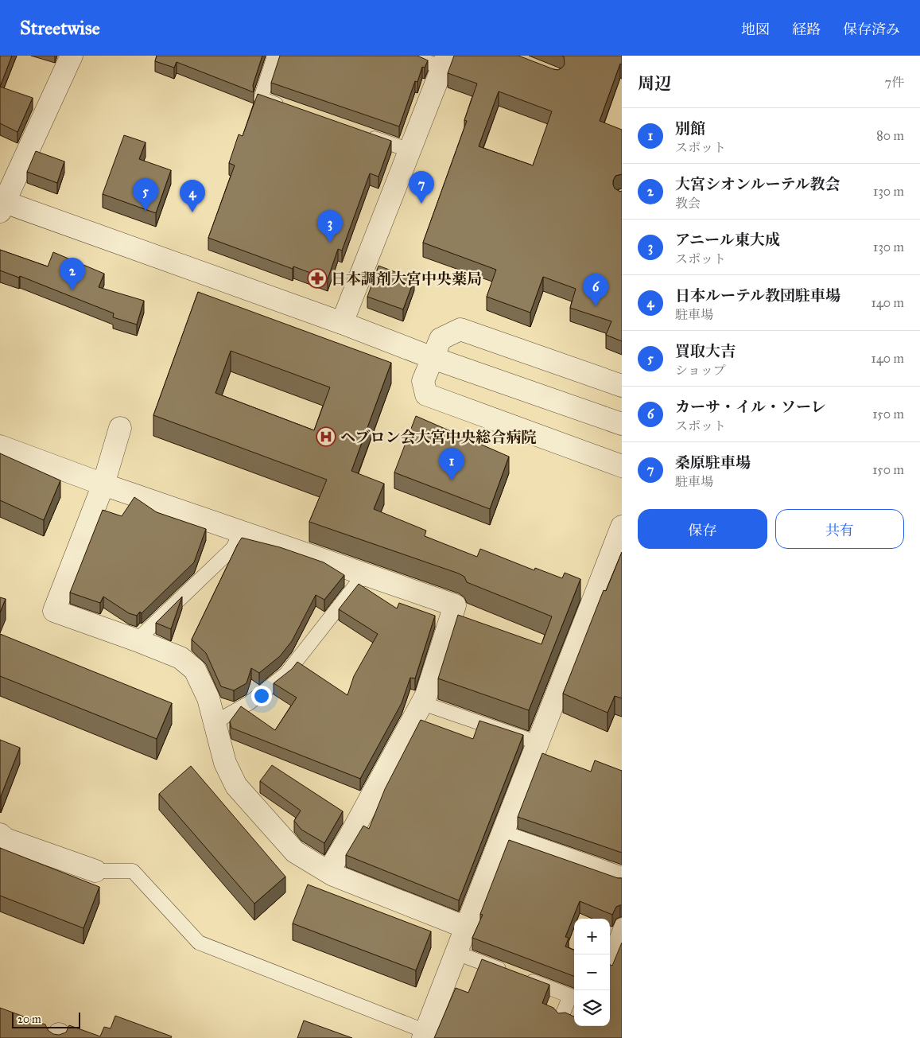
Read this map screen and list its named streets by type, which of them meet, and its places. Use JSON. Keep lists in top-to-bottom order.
{
  "places": {
    "pharmacy": ["日本調剤大宮中央薬局"],
    "hospital": ["ヘブロン会大宮中央総合病院"]
  },
  "scale_bar": "20 m",
  "page": {
    "header": "Streetwise",
    "nav": ["地図", "経路", "保存済み"],
    "heading": ["周辺", "7件"],
    "list": [
      {
        "mark": "1",
        "name": "別館",
        "note": "スポット",
        "value": "80 m"
      },
      {
        "mark": "2",
        "name": "大宮シオンルーテル教会",
        "note": "教会",
        "value": "130 m"
      },
      {
        "mark": "3",
        "name": "アニール東大成",
        "note": "スポット",
        "value": "130 m"
      },
      {
        "mark": "4",
        "name": "日本ルーテル教団駐車場",
        "note": "駐車場",
        "value": "140 m"
      },
      {
        "mark": "5",
        "name": "買取大吉",
        "note": "ショップ",
        "value": "140 m"
      },
      {
        "mark": "6",
        "name": "カーサ・イル・ソーレ",
        "note": "スポット",
        "value": "150 m"
      },
      {
        "mark": "7",
        "name": "桑原駐車場",
        "note": "駐車場",
        "value": "150 m"
      }
    ],
    "pins": [
      "7",
      "5",
      "4",
      "3",
      "2",
      "6",
      "1"
    ],
    "buttons": ["保存", "共有"],
    "map_buttons": ["+", "−"],
    "scale": "20 m"
  }
}
